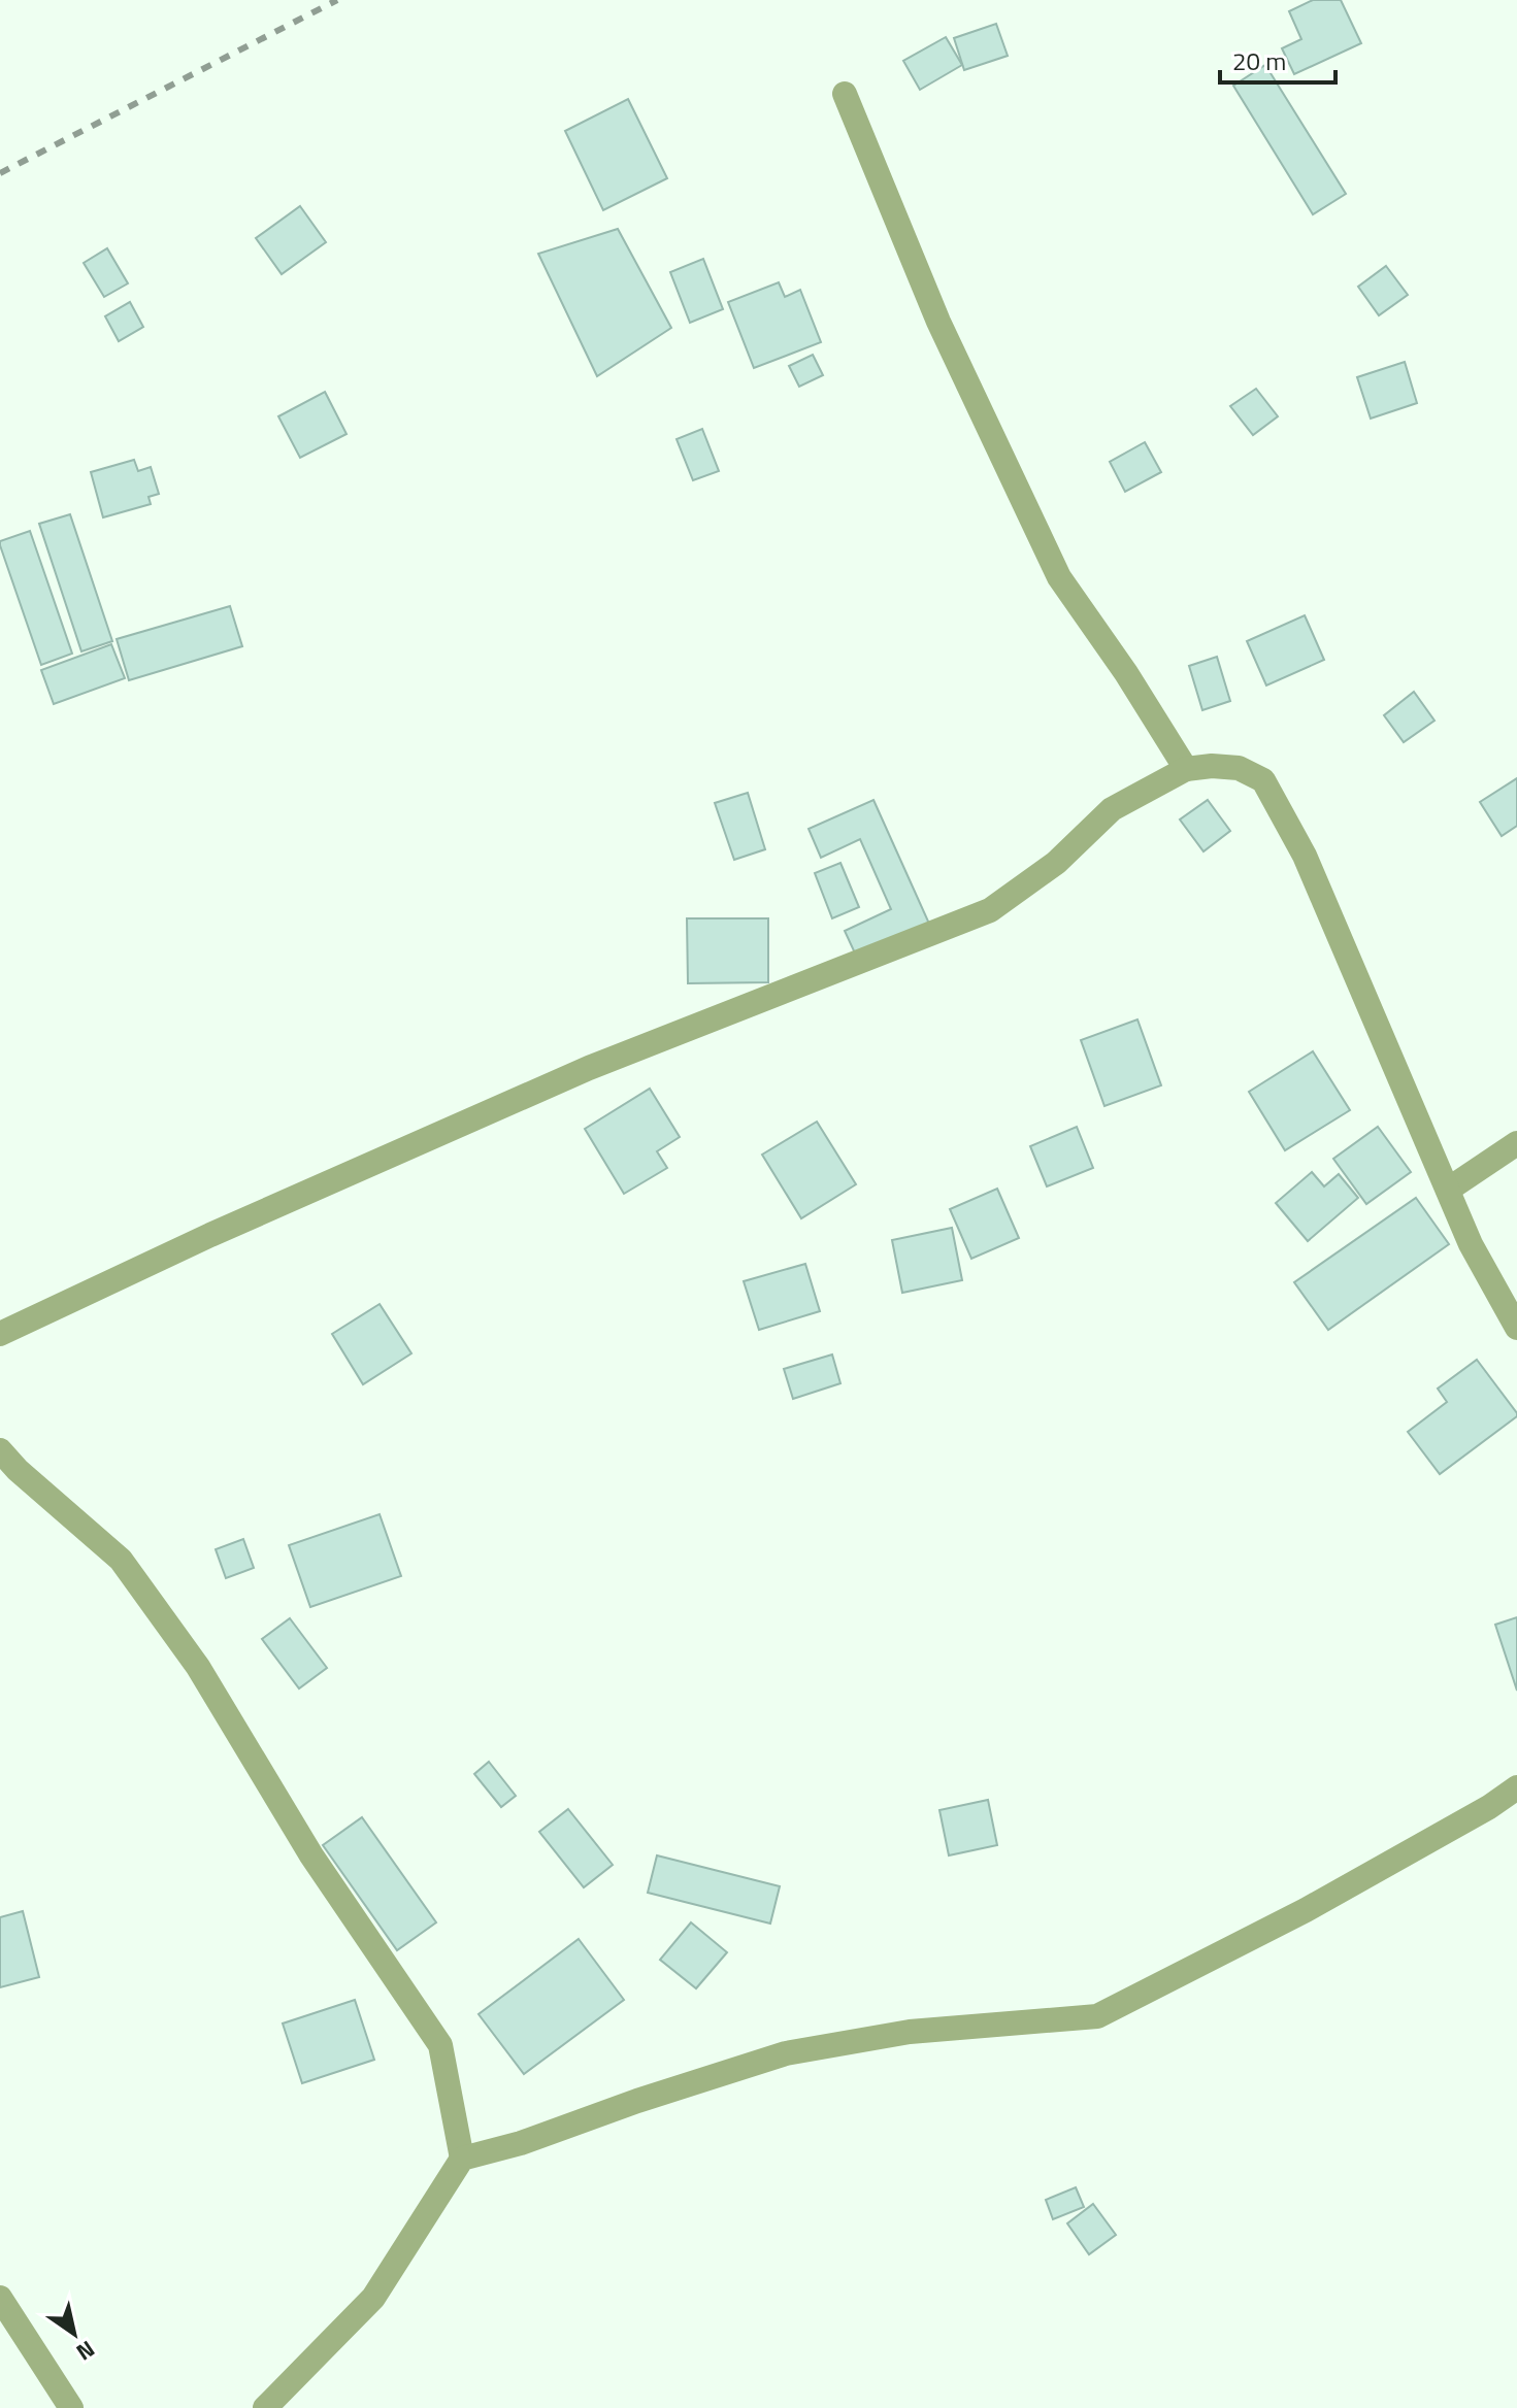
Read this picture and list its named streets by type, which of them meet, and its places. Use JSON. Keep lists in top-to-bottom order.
{
  "scale_bar": "20 m",
  "north": "bottom right"
}
